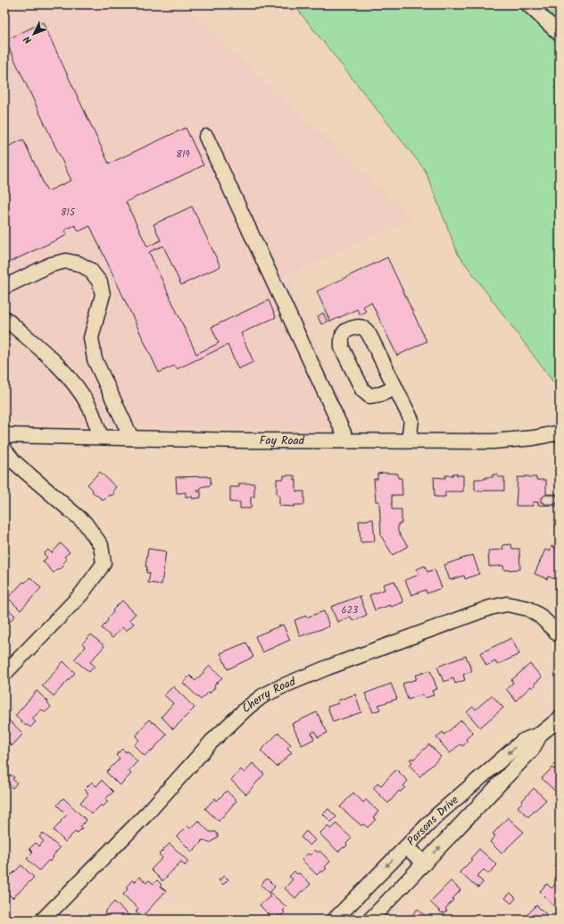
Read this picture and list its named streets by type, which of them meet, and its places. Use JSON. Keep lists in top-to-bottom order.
{
  "streets": {
    "street": ["Fay Road", "Cherry Road", "Parsons Drive"]
  },
  "house_numbers": ["819", "815", "623"],
  "north": "bottom left"
}
